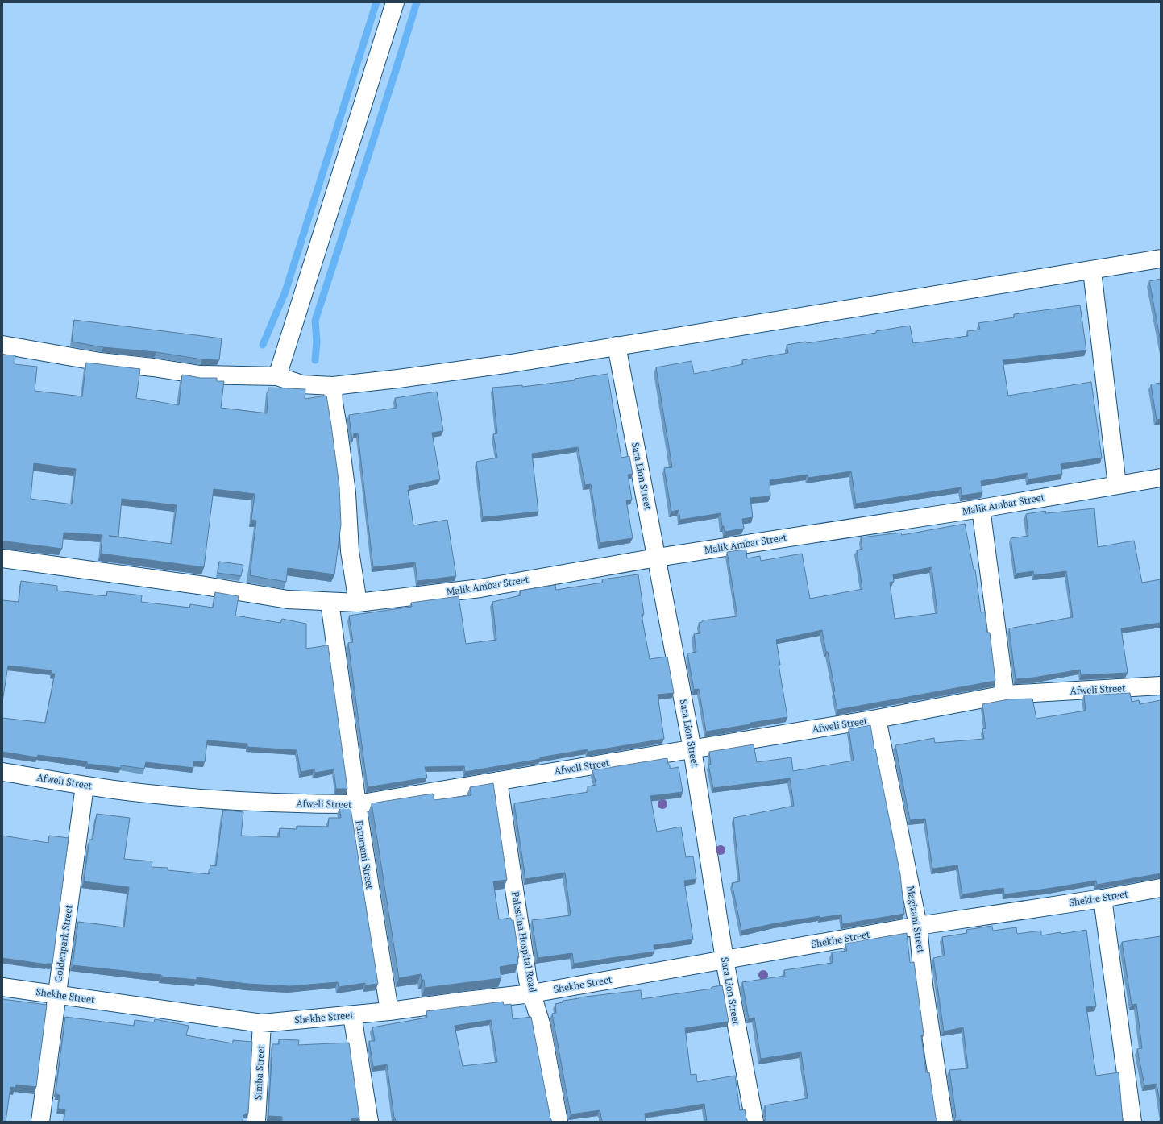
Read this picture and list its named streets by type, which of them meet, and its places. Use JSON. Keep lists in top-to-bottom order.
{
  "streets": {
    "street": [
      "Sara Lion Street",
      "Malik Ambar Street",
      "Afweli Street",
      "Fatumani Street",
      "Shekhe Street",
      "Magizani Street",
      "Palestina Hospital Road",
      "Goldenpark Street",
      "Simba Street"
    ]
  },
  "crossings": [
    ["Sara Lion Street", "Malik Ambar Street"],
    ["Sara Lion Street", "Afweli Street"],
    ["Sara Lion Street", "Shekhe Street"],
    ["Malik Ambar Street", "Fatumani Street"],
    ["Afweli Street", "Fatumani Street"],
    ["Afweli Street", "Magizani Street"],
    ["Afweli Street", "Palestina Hospital Road"],
    ["Afweli Street", "Goldenpark Street"],
    ["Fatumani Street", "Shekhe Street"],
    ["Shekhe Street", "Magizani Street"],
    ["Shekhe Street", "Palestina Hospital Road"],
    ["Shekhe Street", "Goldenpark Street"],
    ["Shekhe Street", "Simba Street"]
  ]
}
